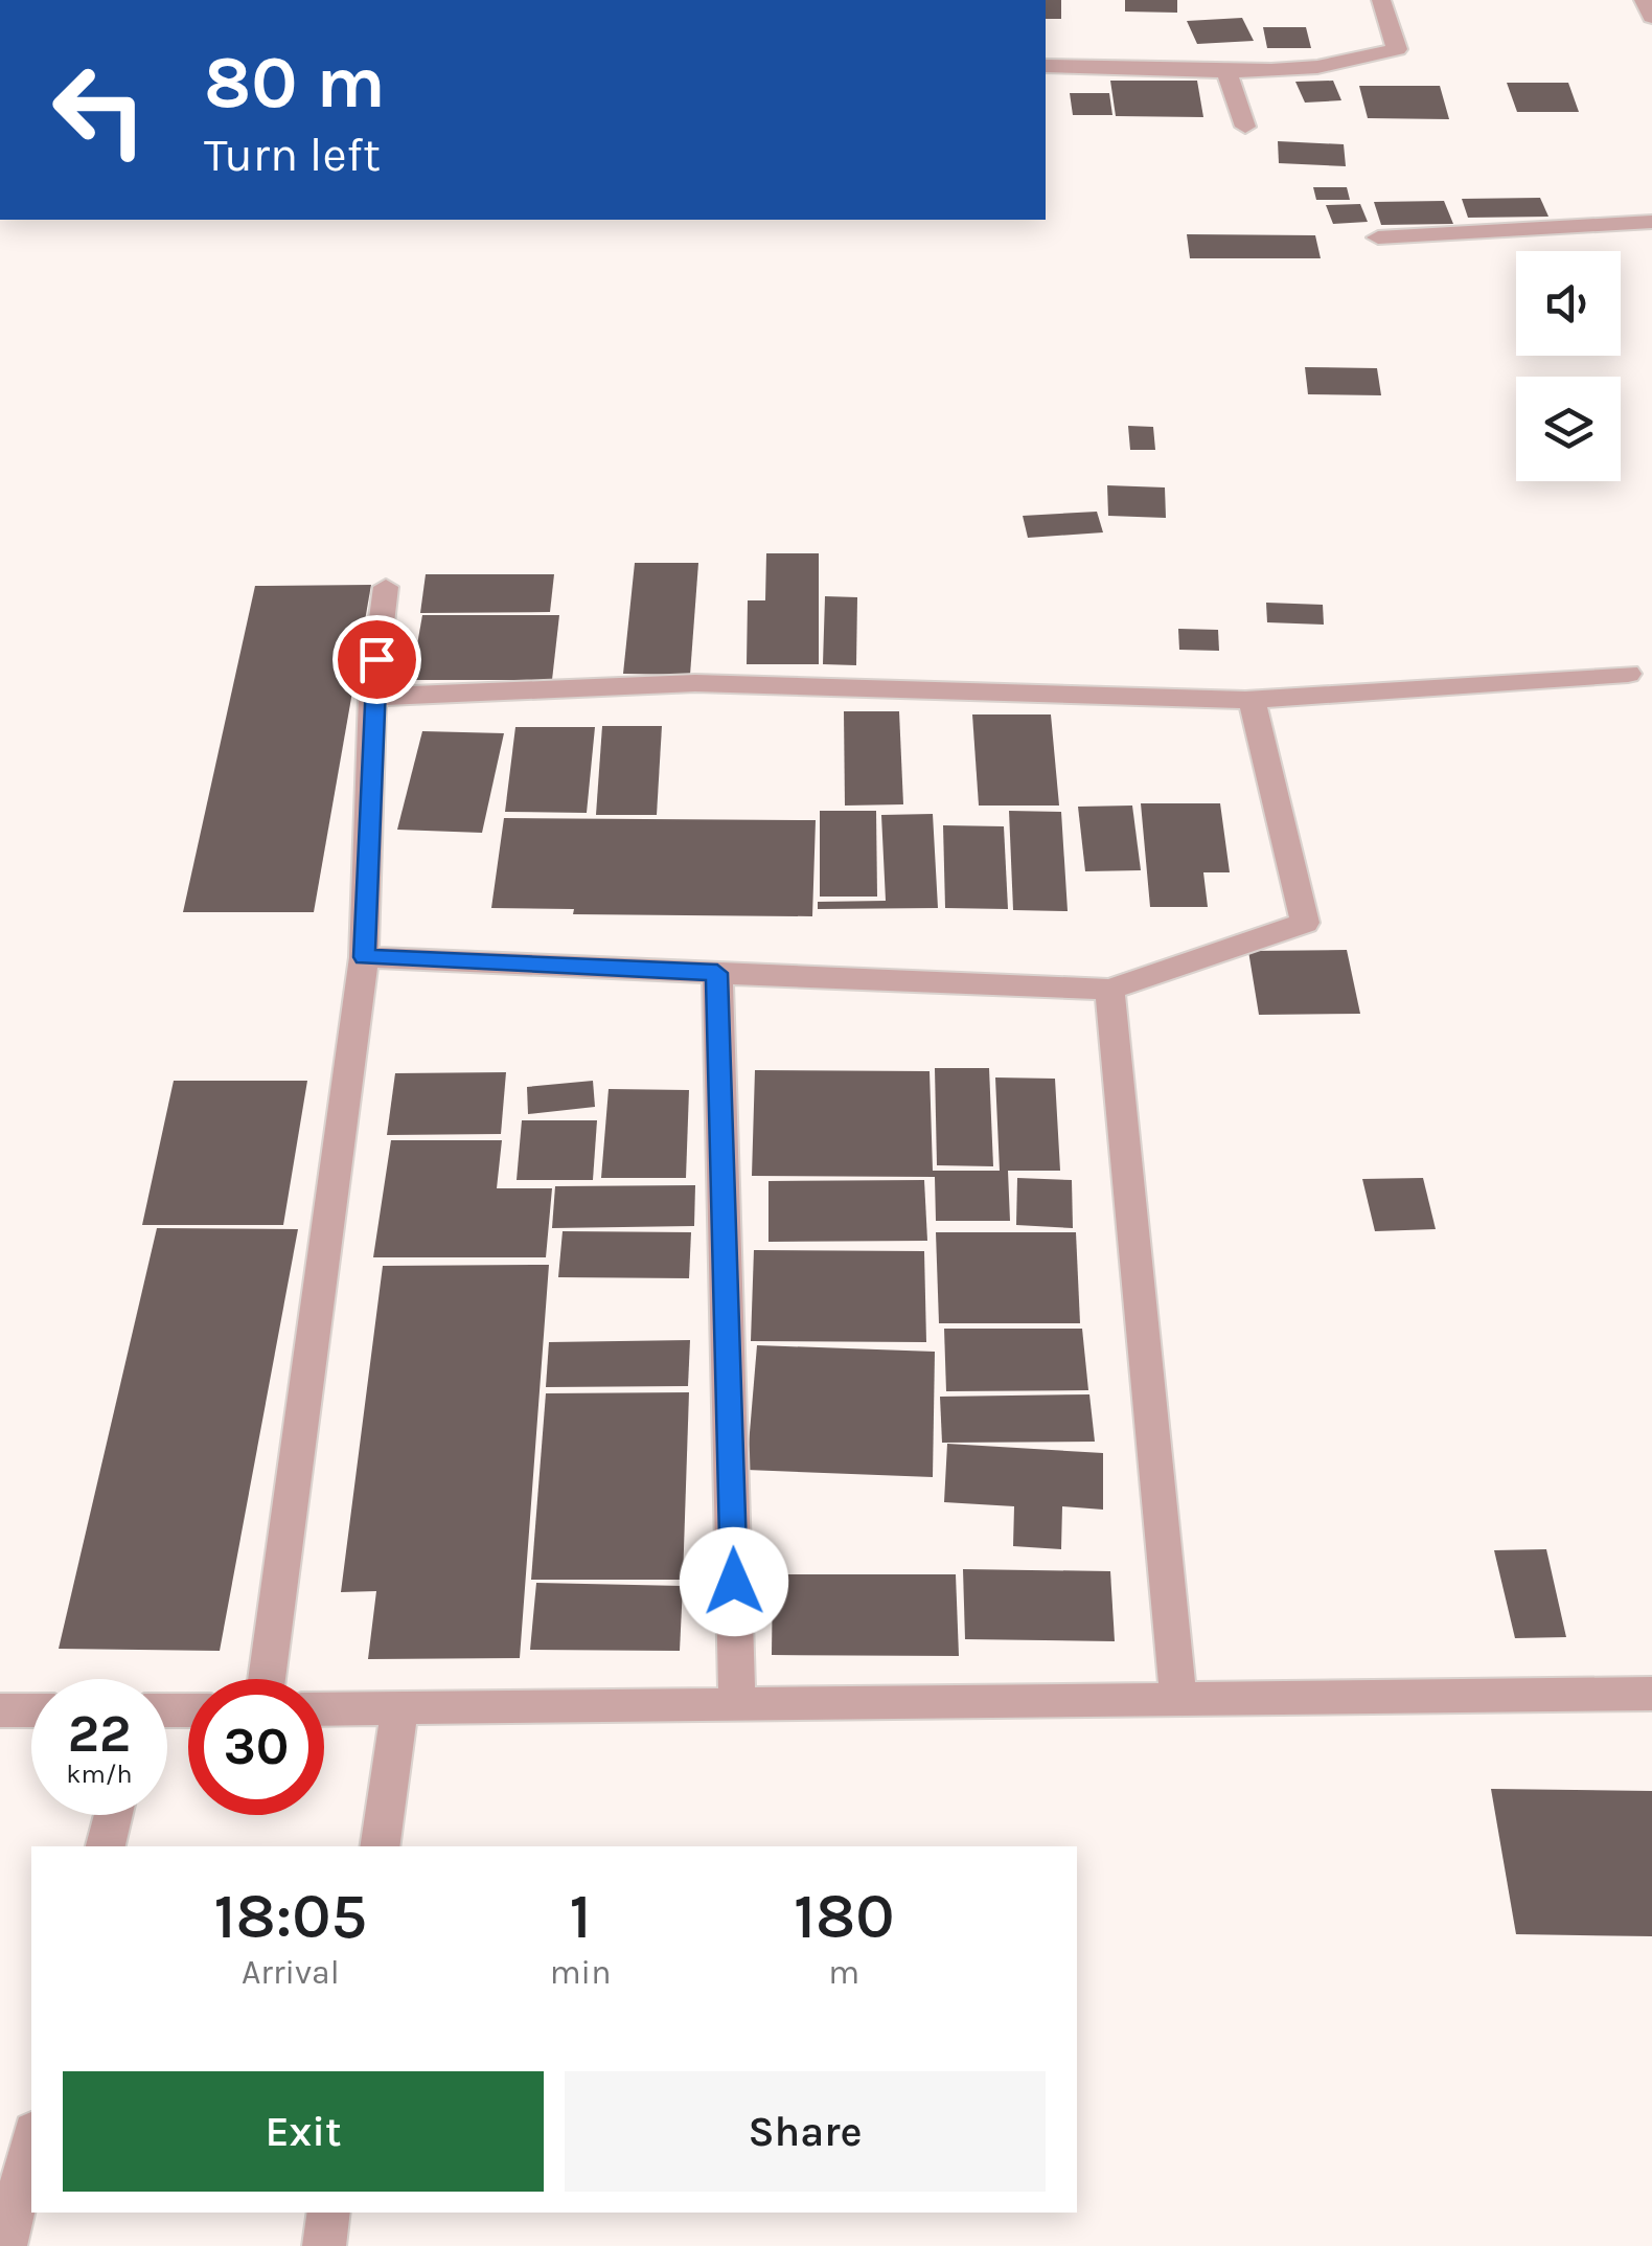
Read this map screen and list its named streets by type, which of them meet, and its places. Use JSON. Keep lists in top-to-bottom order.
{
  "page": {
    "turn": ["80 m", "Turn left"],
    "speed": "22 km/h",
    "limit": "30",
    "eta": [
      "18:05",
      "Arrival",
      "1",
      "min",
      "180",
      "m"
    ],
    "buttons": ["Exit", "Share"]
  }
}
